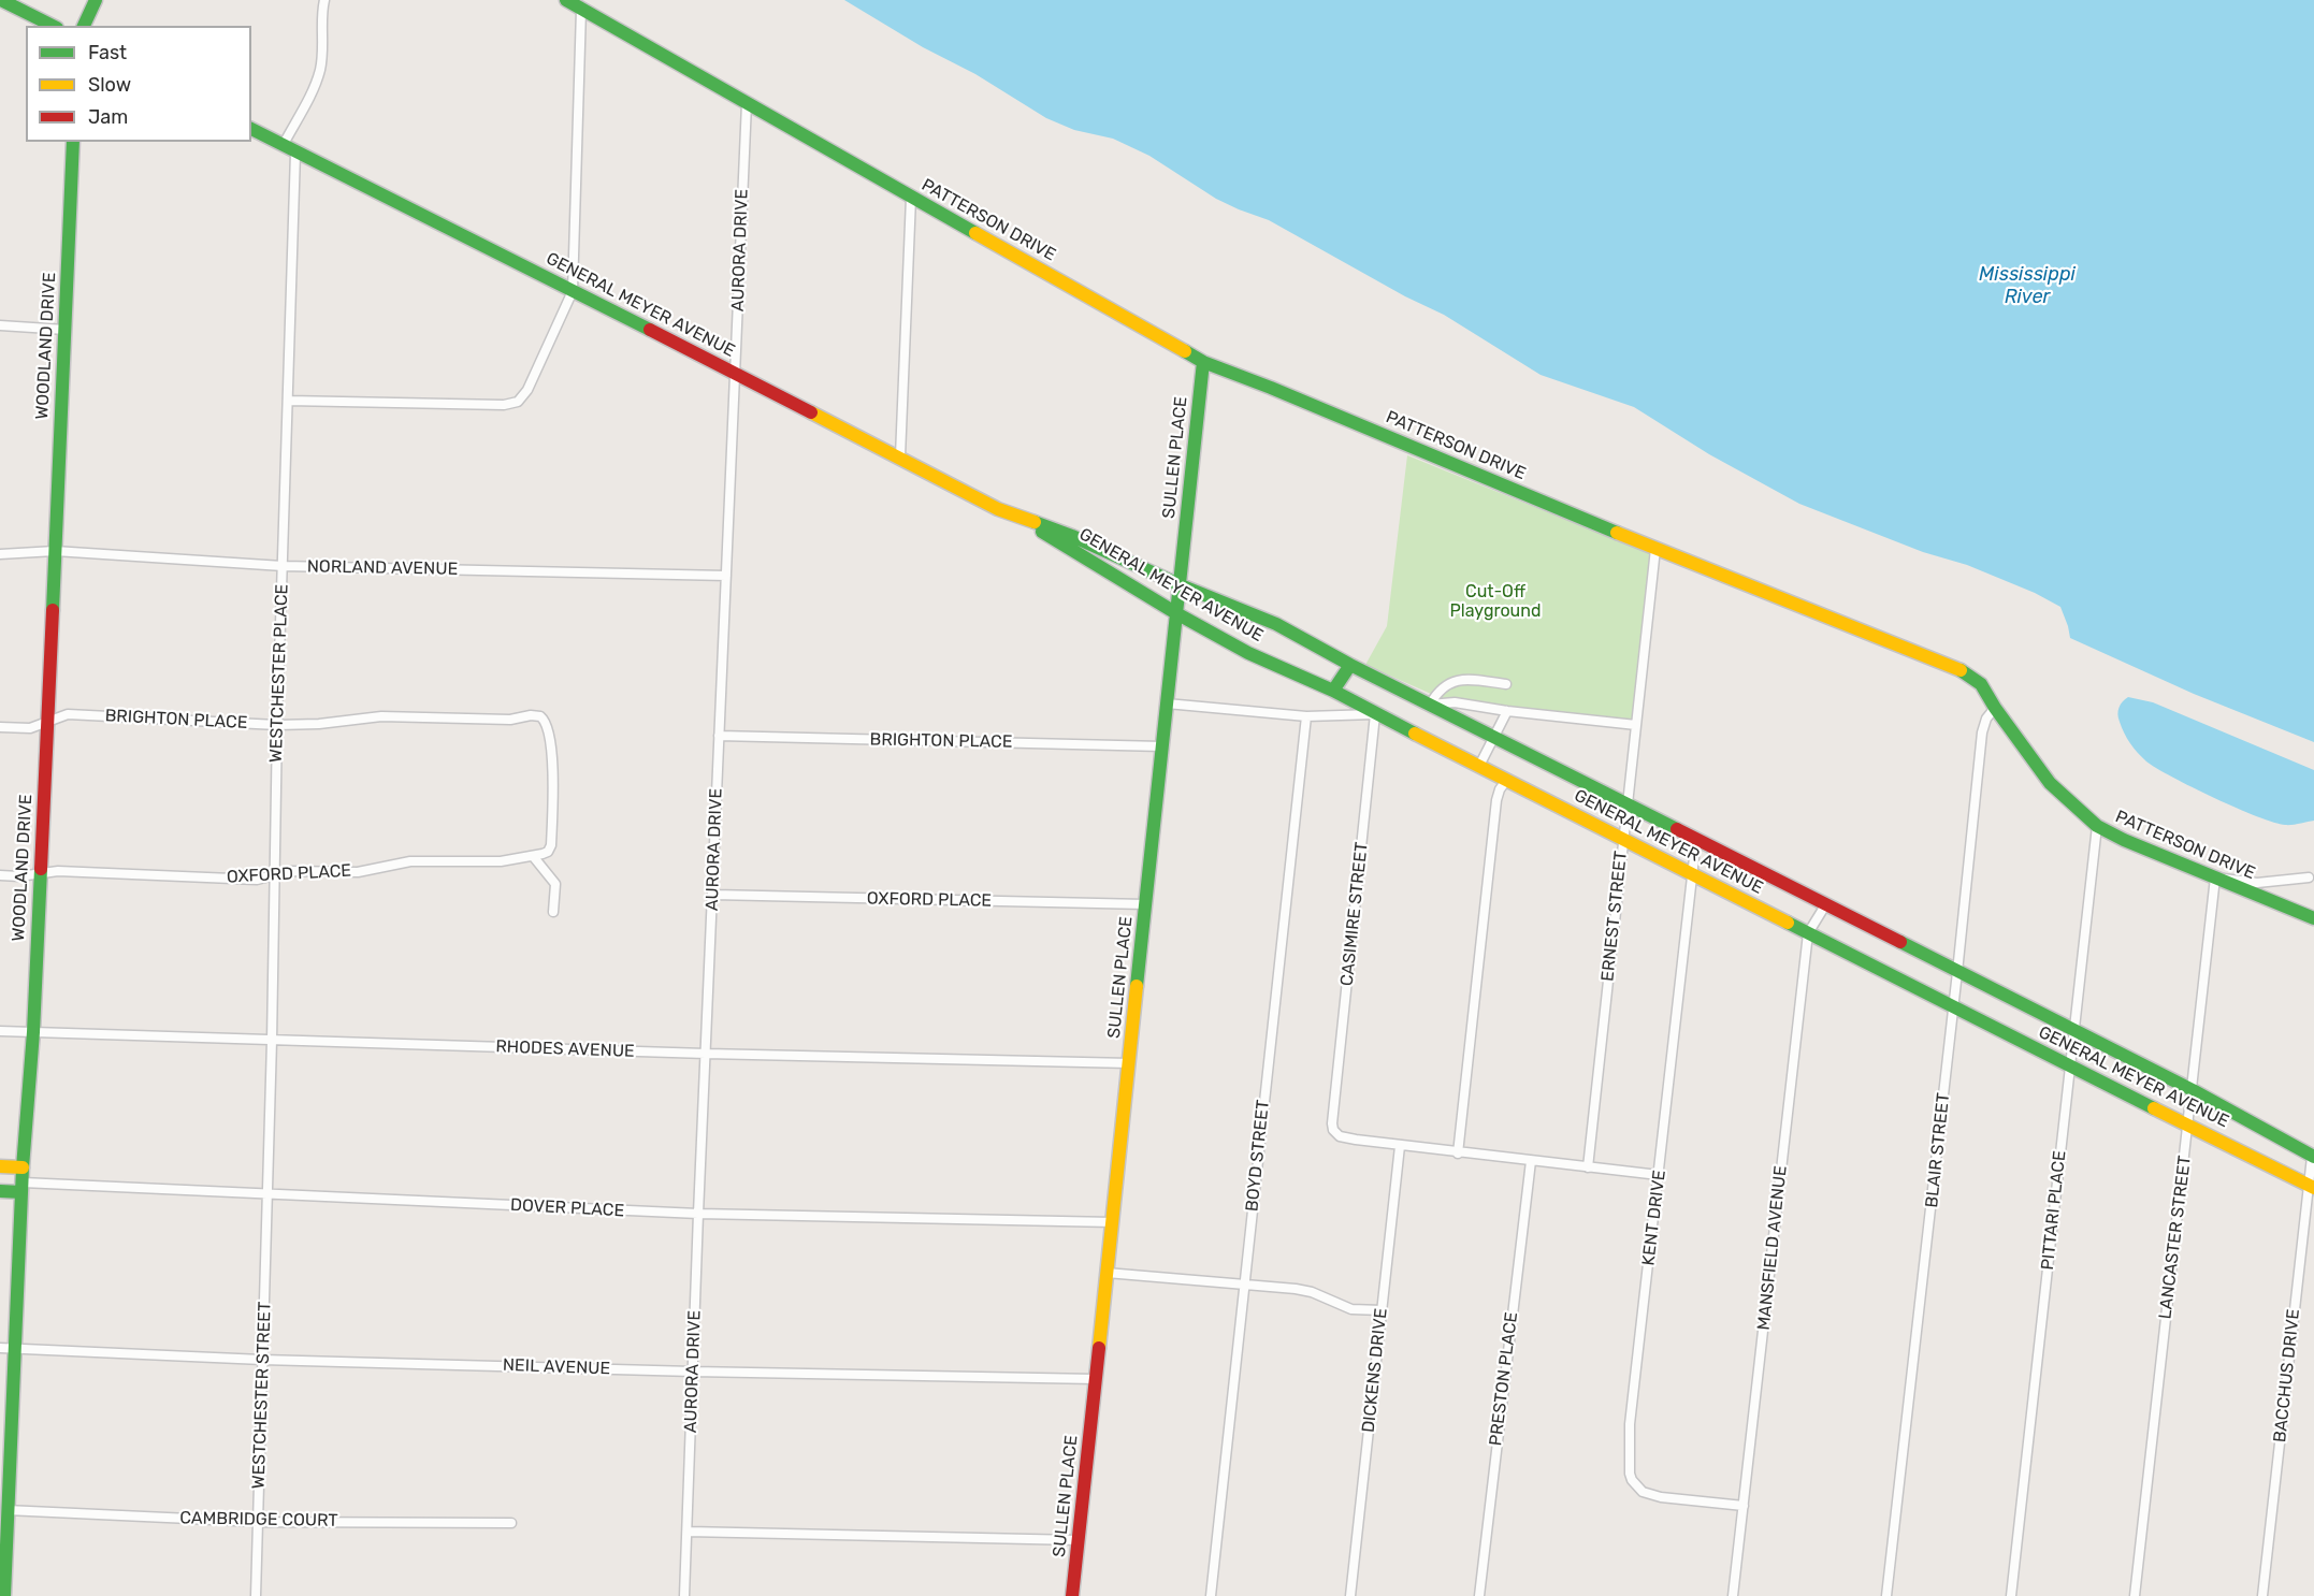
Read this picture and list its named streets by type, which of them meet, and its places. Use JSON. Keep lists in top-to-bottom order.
{
  "streets": {
    "street": [
      "PATTERSON DRIVE",
      "AURORA DRIVE",
      "GENERAL MEYER AVENUE",
      "WOODLAND DRIVE",
      "SULLEN PLACE",
      "NORLAND AVENUE",
      "WESTCHESTER PLACE",
      "BRIGHTON PLACE",
      "OXFORD PLACE",
      "CASIMIRE STREET",
      "ERNEST STREET",
      "RHODES AVENUE",
      "BLAIR STREET",
      "BOYD STREET",
      "DOVER PLACE",
      "PITTARI PLACE",
      "KENT DRIVE",
      "LANCASTER STREET",
      "MANSFIELD AVENUE",
      "NEIL AVENUE",
      "DICKENS DRIVE",
      "BACCHUS DRIVE",
      "PRESTON PLACE",
      "WESTCHESTER STREET",
      "CAMBRIDGE COURT"
    ]
  },
  "crossings": [
    ["PATTERSON DRIVE", "AURORA DRIVE"],
    ["PATTERSON DRIVE", "SULLEN PLACE"],
    ["PATTERSON DRIVE", "ERNEST STREET"],
    ["PATTERSON DRIVE", "BLAIR STREET"],
    ["PATTERSON DRIVE", "PITTARI PLACE"],
    ["PATTERSON DRIVE", "LANCASTER STREET"],
    ["AURORA DRIVE", "GENERAL MEYER AVENUE"],
    ["AURORA DRIVE", "NORLAND AVENUE"],
    ["AURORA DRIVE", "BRIGHTON PLACE"],
    ["AURORA DRIVE", "OXFORD PLACE"],
    ["AURORA DRIVE", "RHODES AVENUE"],
    ["AURORA DRIVE", "DOVER PLACE"],
    ["AURORA DRIVE", "NEIL AVENUE"],
    ["GENERAL MEYER AVENUE", "SULLEN PLACE"],
    ["GENERAL MEYER AVENUE", "WESTCHESTER PLACE"],
    ["GENERAL MEYER AVENUE", "CASIMIRE STREET"],
    ["GENERAL MEYER AVENUE", "ERNEST STREET"],
    ["GENERAL MEYER AVENUE", "BLAIR STREET"],
    ["GENERAL MEYER AVENUE", "PITTARI PLACE"],
    ["GENERAL MEYER AVENUE", "KENT DRIVE"],
    ["GENERAL MEYER AVENUE", "LANCASTER STREET"],
    ["GENERAL MEYER AVENUE", "MANSFIELD AVENUE"],
    ["GENERAL MEYER AVENUE", "BACCHUS DRIVE"],
    ["WOODLAND DRIVE", "NORLAND AVENUE"],
    ["WOODLAND DRIVE", "BRIGHTON PLACE"],
    ["WOODLAND DRIVE", "OXFORD PLACE"],
    ["WOODLAND DRIVE", "RHODES AVENUE"],
    ["WOODLAND DRIVE", "DOVER PLACE"],
    ["WOODLAND DRIVE", "NEIL AVENUE"],
    ["WOODLAND DRIVE", "CAMBRIDGE COURT"],
    ["SULLEN PLACE", "BRIGHTON PLACE"],
    ["SULLEN PLACE", "OXFORD PLACE"],
    ["SULLEN PLACE", "RHODES AVENUE"],
    ["SULLEN PLACE", "DOVER PLACE"],
    ["SULLEN PLACE", "NEIL AVENUE"],
    ["NORLAND AVENUE", "WESTCHESTER PLACE"],
    ["WESTCHESTER PLACE", "BRIGHTON PLACE"],
    ["WESTCHESTER PLACE", "OXFORD PLACE"],
    ["WESTCHESTER PLACE", "RHODES AVENUE"],
    ["WESTCHESTER PLACE", "DOVER PLACE"],
    ["WESTCHESTER PLACE", "WESTCHESTER STREET"],
    ["BRIGHTON PLACE", "OXFORD PLACE"],
    ["CASIMIRE STREET", "DICKENS DRIVE"],
    ["DOVER PLACE", "WESTCHESTER STREET"],
    ["KENT DRIVE", "MANSFIELD AVENUE"],
    ["NEIL AVENUE", "WESTCHESTER STREET"],
    ["WESTCHESTER STREET", "CAMBRIDGE COURT"]
  ],
  "water": ["Mississippi River"],
  "parks": ["Cut-Off Playground"],
  "legend": ["Fast", "Slow", "Jam"]
}
